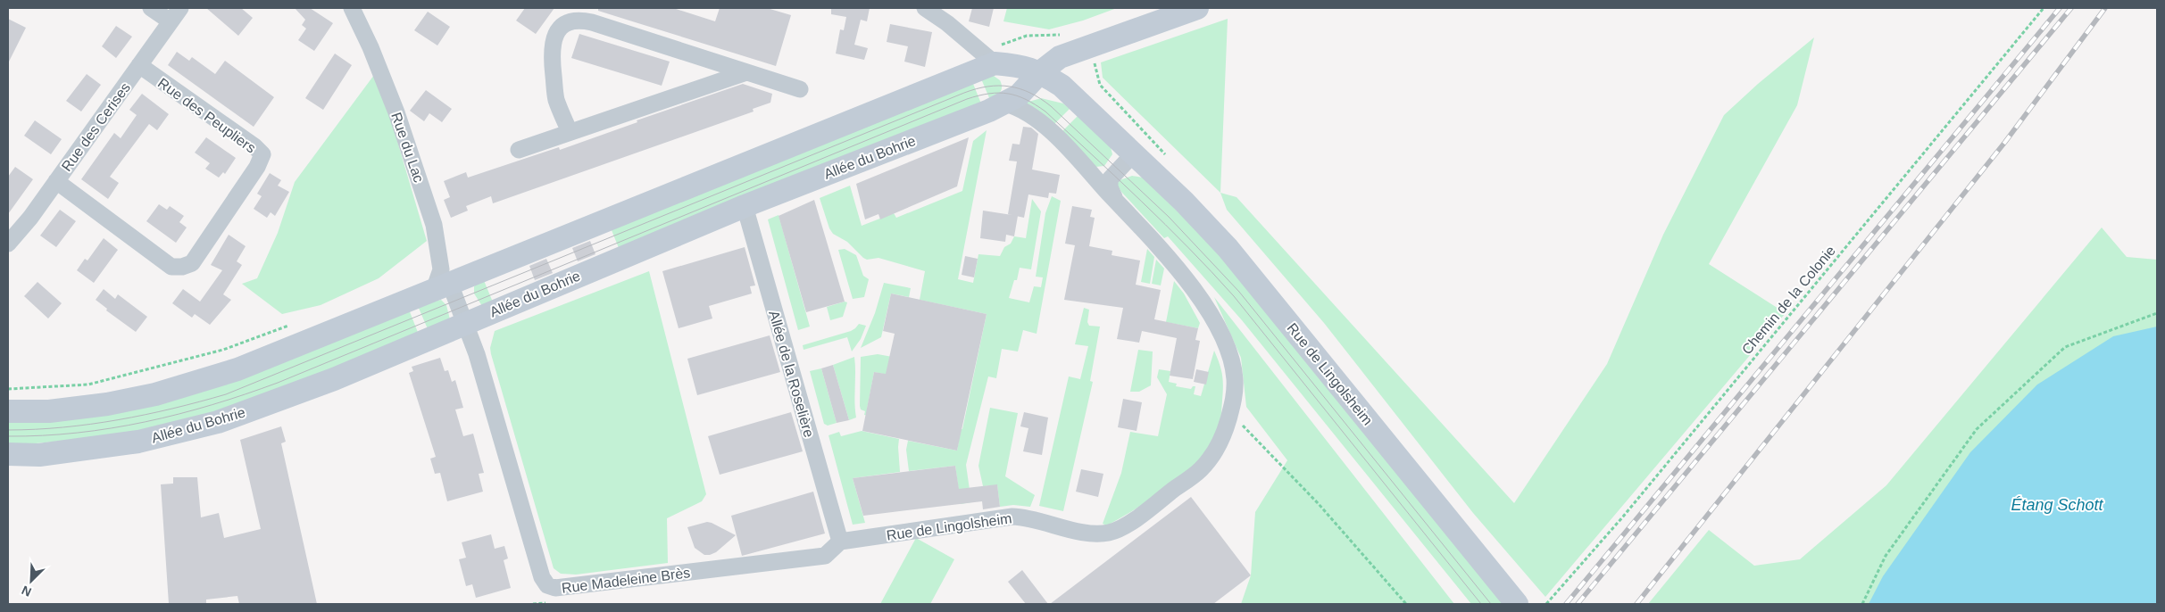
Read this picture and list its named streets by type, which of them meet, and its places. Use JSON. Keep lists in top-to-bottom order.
{
  "streets": {
    "main road": ["Allée du Bohrie", "Rue de Lingolsheim"],
    "street": [
      "Rue des Peupliers",
      "Rue des Cerises",
      "Rue du Lac",
      "Allée de la Roselière",
      "Rue Madeleine Brès"
    ],
    "path": ["Chemin de la Colonie"]
  },
  "crossings": [
    ["Rue des Peupliers", "Rue des Cerises"],
    ["Rue du Lac", "Rue Madeleine Brès"],
    ["Allée du Bohrie", "Allée de la Roselière"],
    ["Allée du Bohrie", "Rue de Lingolsheim"],
    ["Allée du Bohrie", "Rue Madeleine Brès"],
    ["Allée de la Roselière", "Rue de Lingolsheim"],
    ["Allée de la Roselière", "Rue Madeleine Brès"],
    ["Rue de Lingolsheim", "Rue Madeleine Brès"]
  ],
  "water": ["Étang Schott"],
  "north": "bottom left"
}
